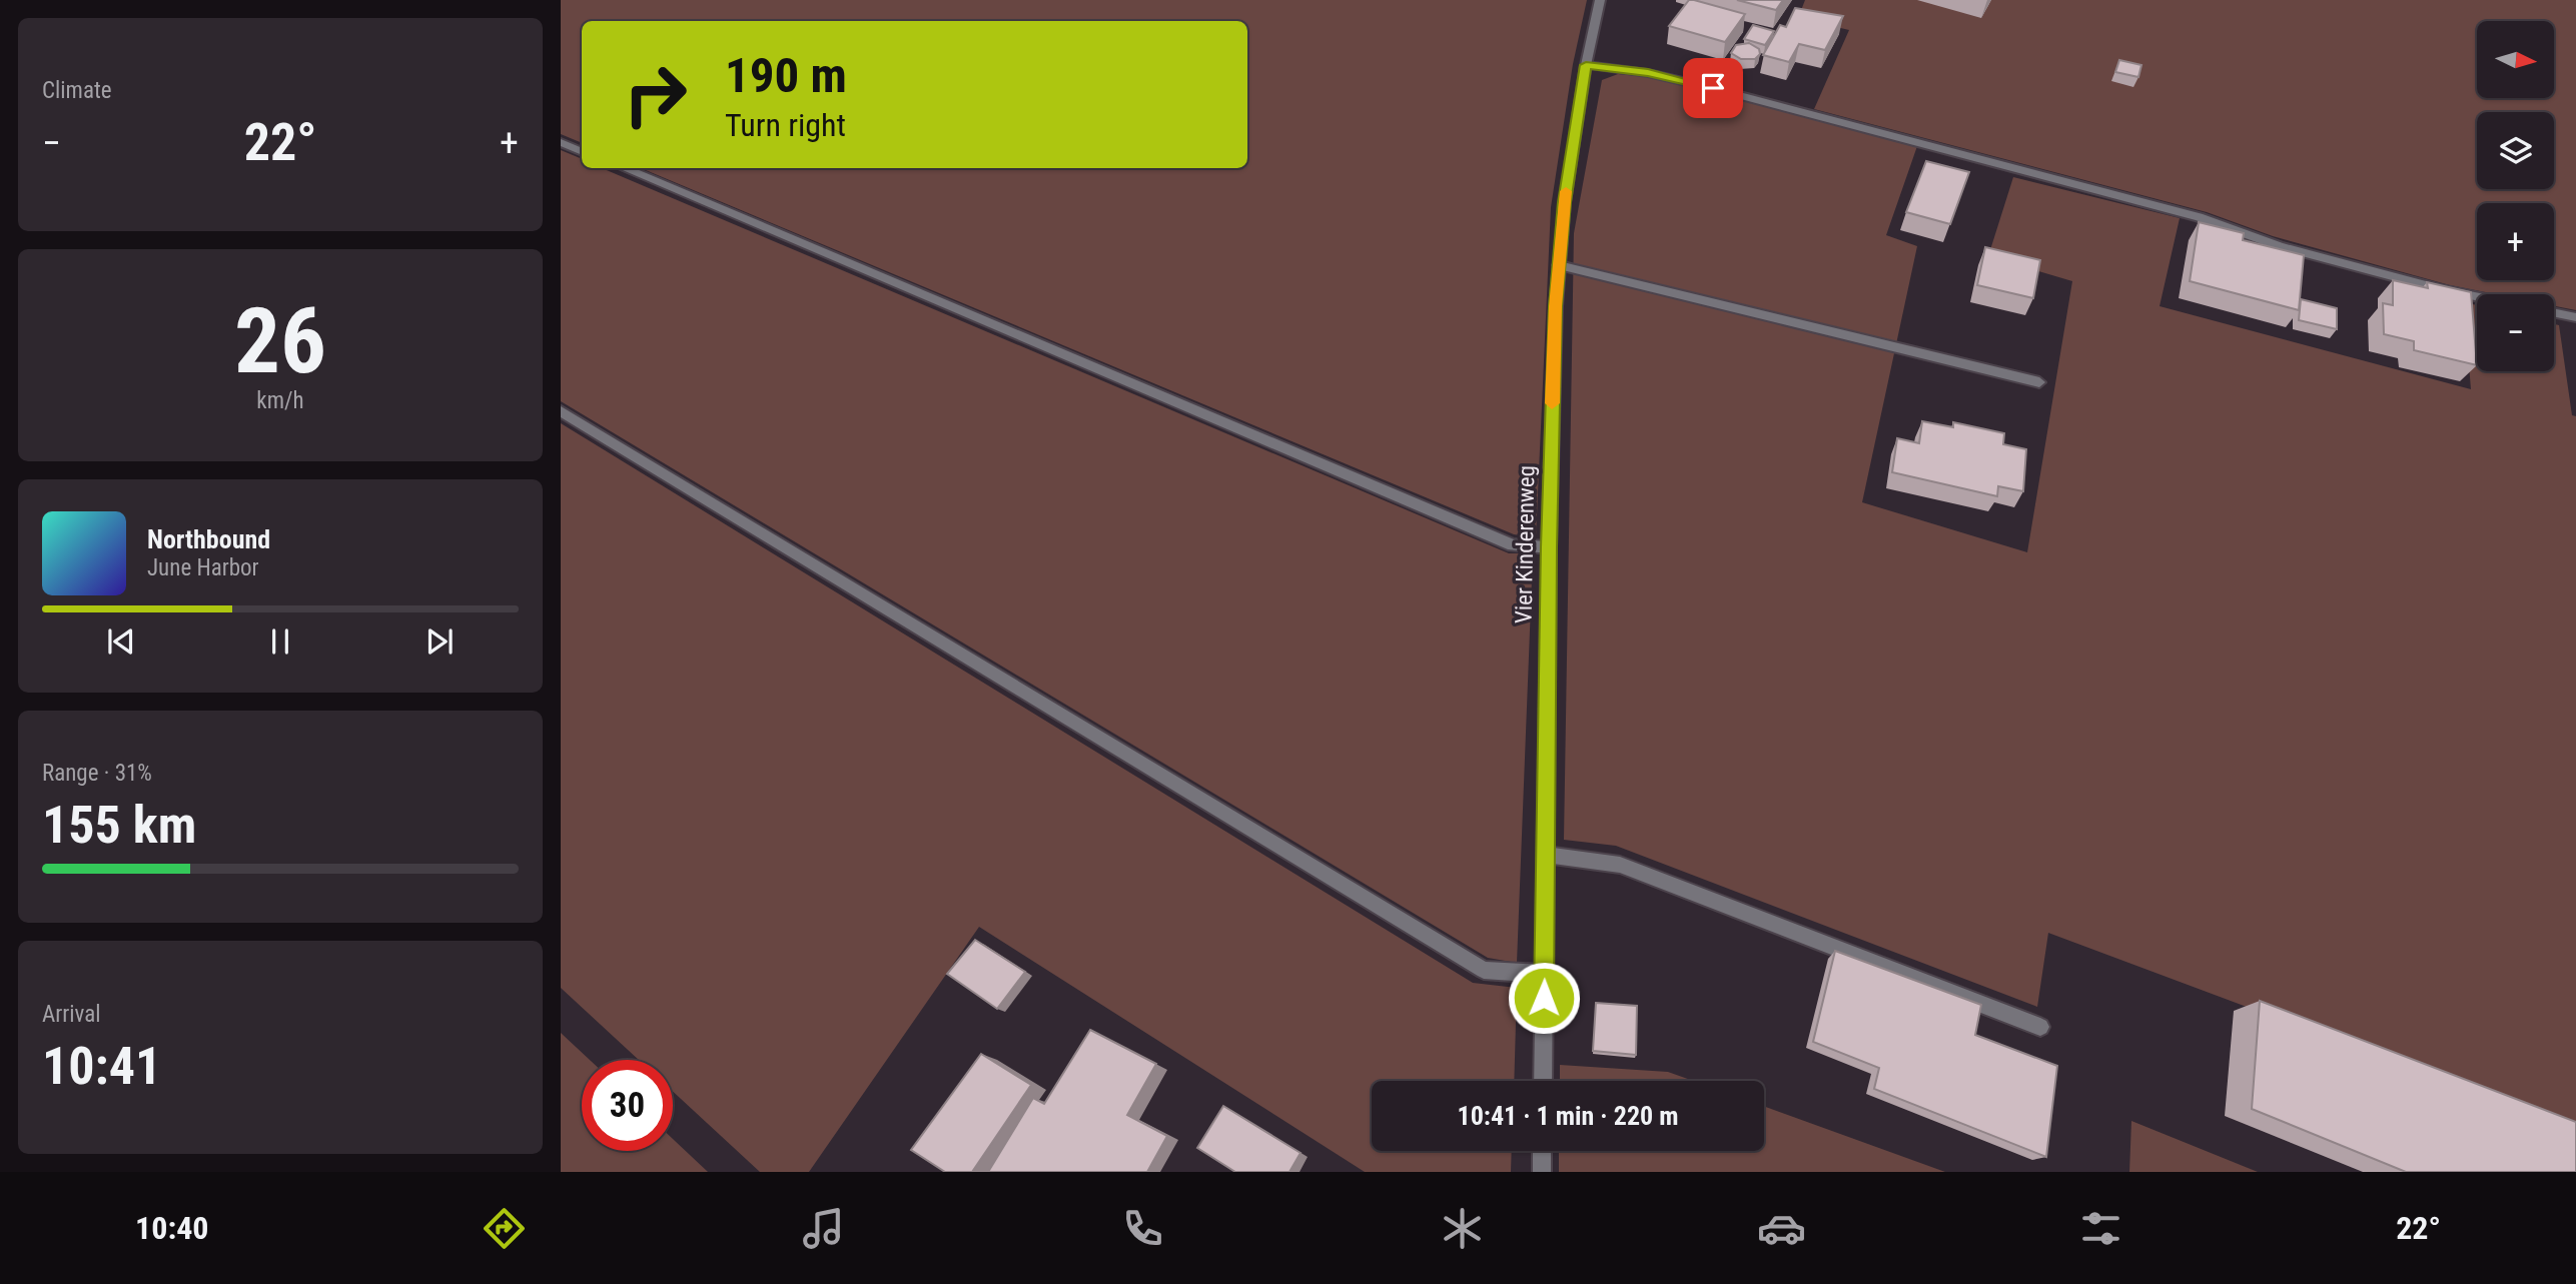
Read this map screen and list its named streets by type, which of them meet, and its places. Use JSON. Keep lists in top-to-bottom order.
{
  "streets": {
    "street": ["Vier Kinderenweg"]
  },
  "north": "right",
  "page": {
    "tile": [
      "Climate",
      ["26", "km/h"],
      ["Range · 31%", "155 km"],
      ["Arrival", "10:41"]
    ],
    "map_buttons": ["+", "−"],
    "turn": ["190 m", "Turn right"],
    "heat": ["−", "22°", "+"],
    "song": ["Northbound", "June Harbor"],
    "limit": "30",
    "trip": "10:41 · 1 min · 220 m",
    "tabs": ["10:40", "22°"]
  }
}
